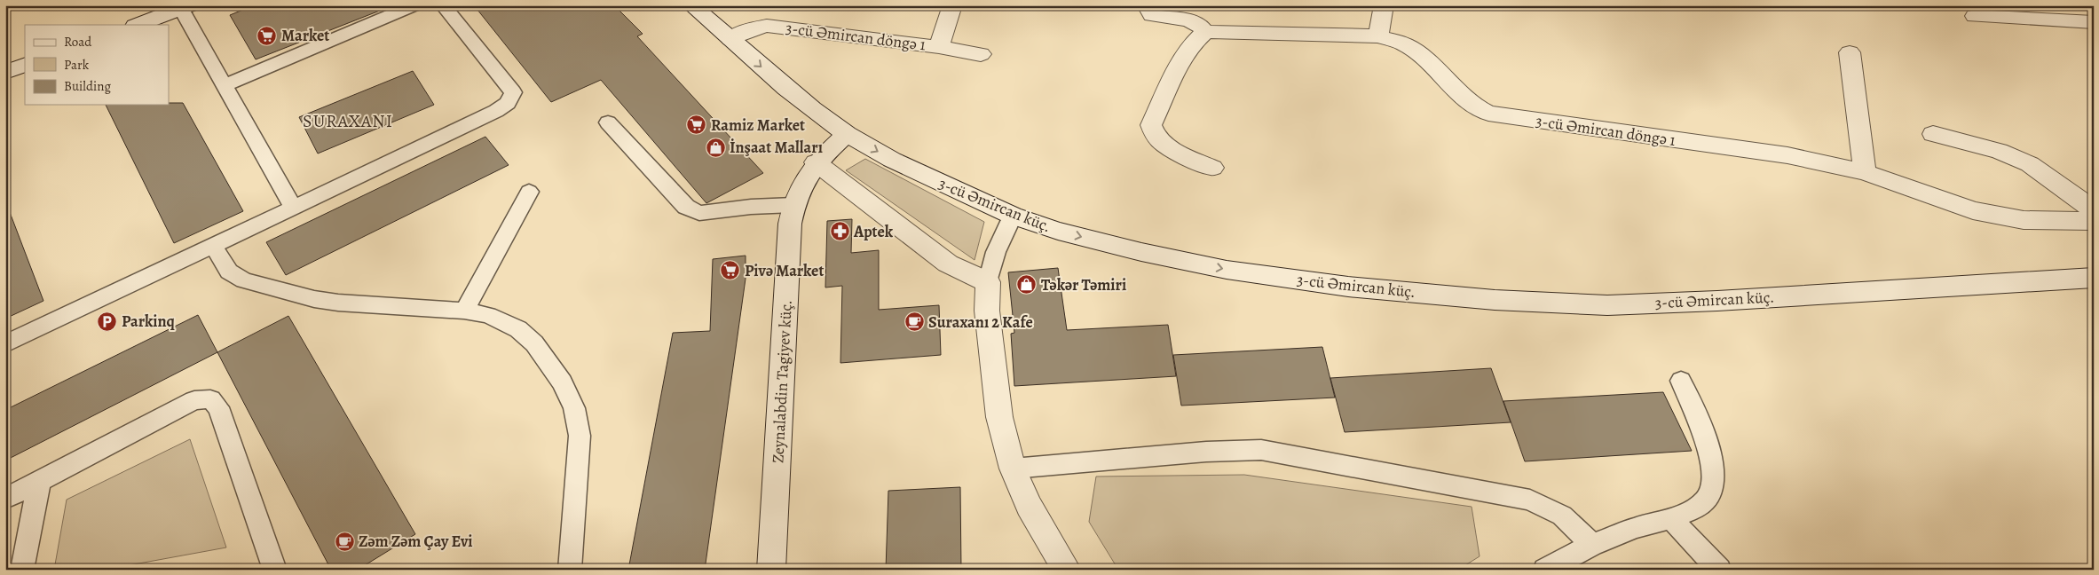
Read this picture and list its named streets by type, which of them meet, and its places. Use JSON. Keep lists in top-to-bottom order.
{
  "streets": {
    "street": ["3-cü Əmircan döngə 1", "3-cü Əmircan küç.", "Zeynalabdin Tagiyev küç."]
  },
  "crossings": [
    ["3-cü Əmircan döngə 1", "3-cü Əmircan küç."],
    ["3-cü Əmircan küç.", "Zeynalabdin Tagiyev küç."]
  ],
  "one_way": ["3-cü Əmircan küç."],
  "districts": ["SURAXANI"],
  "places": {
    "supermarket": ["Market", "Ramiz Market", "Pivə Market"],
    "shop": ["İnşaat Malları", "Təkər Təmiri"],
    "pharmacy": ["Aptek"],
    "parking": ["Parkinq"],
    "cafe": ["Suraxanı 2 Kafe", "Zəm Zəm Çay Evi"]
  },
  "legend": ["Road", "Park", "Building"]
}
